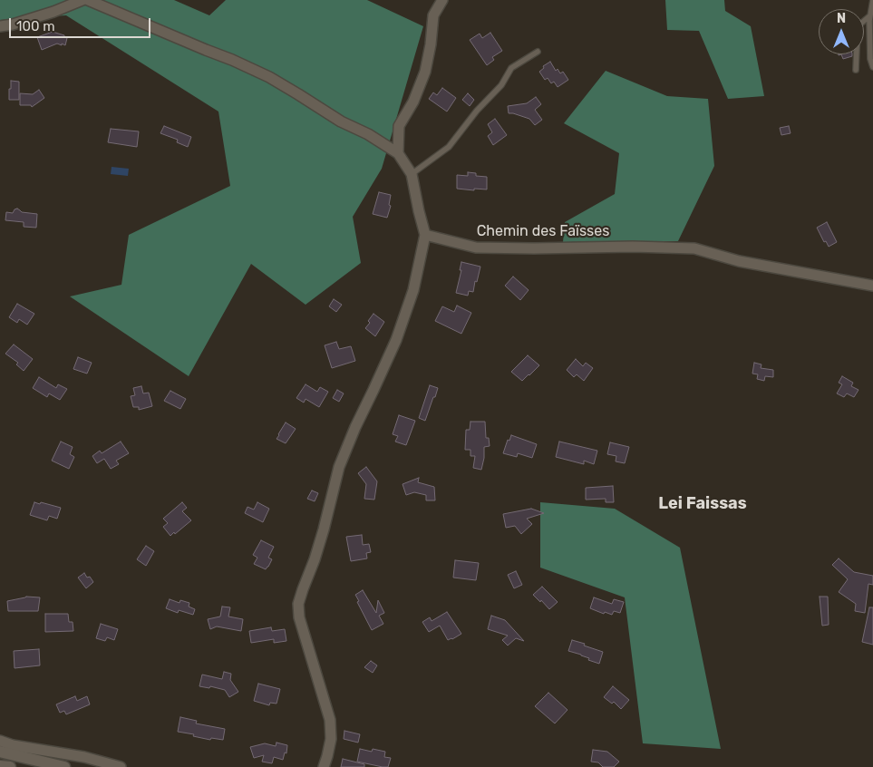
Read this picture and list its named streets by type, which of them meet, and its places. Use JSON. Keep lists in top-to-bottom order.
{
  "streets": {
    "street": ["Chemin des Faïsses"]
  },
  "districts": ["Lei Faissas"],
  "scale_bar": "100 m",
  "north": "top"
}
